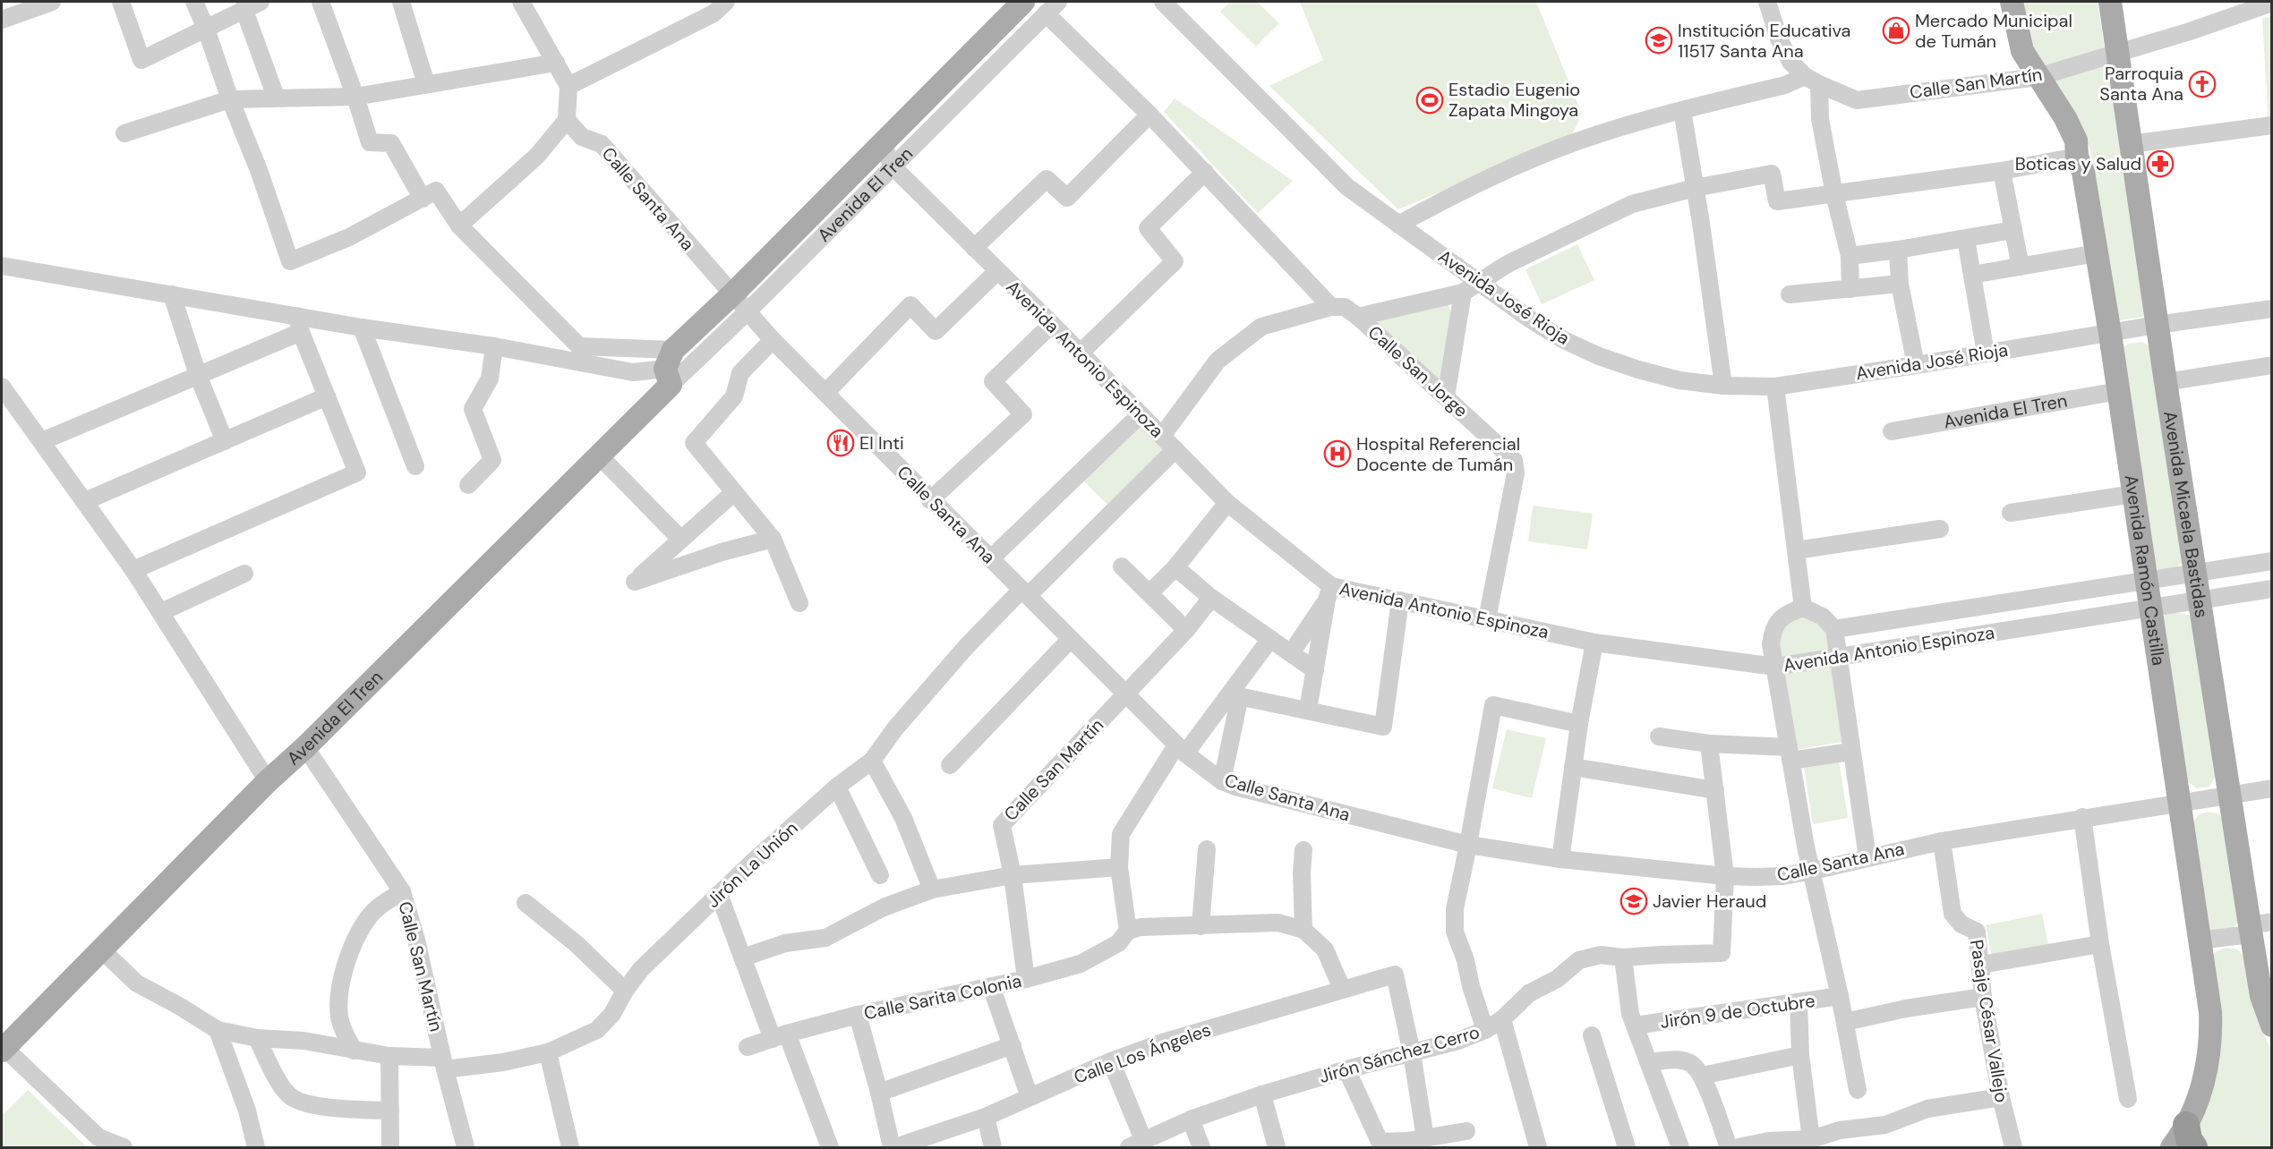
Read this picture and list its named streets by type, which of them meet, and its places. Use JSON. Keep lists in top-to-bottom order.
{
  "streets": {
    "main road": ["Avenida El Tren", "Avenida Micaela Bastidas", "Avenida Ramón Castilla"],
    "street": [
      "Calle San Martín",
      "Calle Santa Ana",
      "Avenida José Rioja",
      "Avenida Antonio Espinoza",
      "Calle San Jorge",
      "Jirón La Unión",
      "Calle Sarita Colonia",
      "Jirón 9 de Octubre",
      "Pasaje César Vallejo",
      "Calle Los Ángeles",
      "Jirón Sánchez Cerro"
    ]
  },
  "crossings": [
    ["Calle San Martín", "Avenida El Tren"],
    ["Calle San Martín", "Calle Santa Ana"],
    ["Calle San Martín", "Avenida Micaela Bastidas"],
    ["Calle San Martín", "Avenida Ramón Castilla"],
    ["Calle San Martín", "Jirón La Unión"],
    ["Calle San Martín", "Calle Sarita Colonia"],
    ["Avenida El Tren", "Calle Santa Ana"],
    ["Avenida El Tren", "Avenida Antonio Espinoza"],
    ["Avenida El Tren", "Calle San Jorge"],
    ["Avenida El Tren", "Avenida Ramón Castilla"],
    ["Calle Santa Ana", "Avenida Micaela Bastidas"],
    ["Calle Santa Ana", "Avenida Ramón Castilla"],
    ["Calle Santa Ana", "Jirón La Unión"],
    ["Calle Santa Ana", "Pasaje César Vallejo"],
    ["Calle Santa Ana", "Jirón Sánchez Cerro"],
    ["Avenida José Rioja", "Avenida Micaela Bastidas"],
    ["Avenida José Rioja", "Avenida Ramón Castilla"],
    ["Avenida Antonio Espinoza", "Calle San Jorge"],
    ["Avenida Antonio Espinoza", "Avenida Micaela Bastidas"],
    ["Avenida Antonio Espinoza", "Avenida Ramón Castilla"],
    ["Avenida Antonio Espinoza", "Jirón La Unión"],
    ["Jirón 9 de Octubre", "Jirón Sánchez Cerro"],
    ["Calle Los Ángeles", "Jirón Sánchez Cerro"]
  ],
  "places": {
    "shop": ["Mercado Municipal de Tumán"],
    "school or university": ["Institución Educativa 11517 Santa Ana", "Javier Heraud"],
    "church": ["Parroquia Santa Ana"],
    "sports": ["Estadio Eugenio Zapata Mingoya"],
    "pharmacy": ["Boticas y Salud"],
    "restaurant": ["El Inti"],
    "hospital": ["Hospital Referencial Docente de Tumán"]
  }
}
